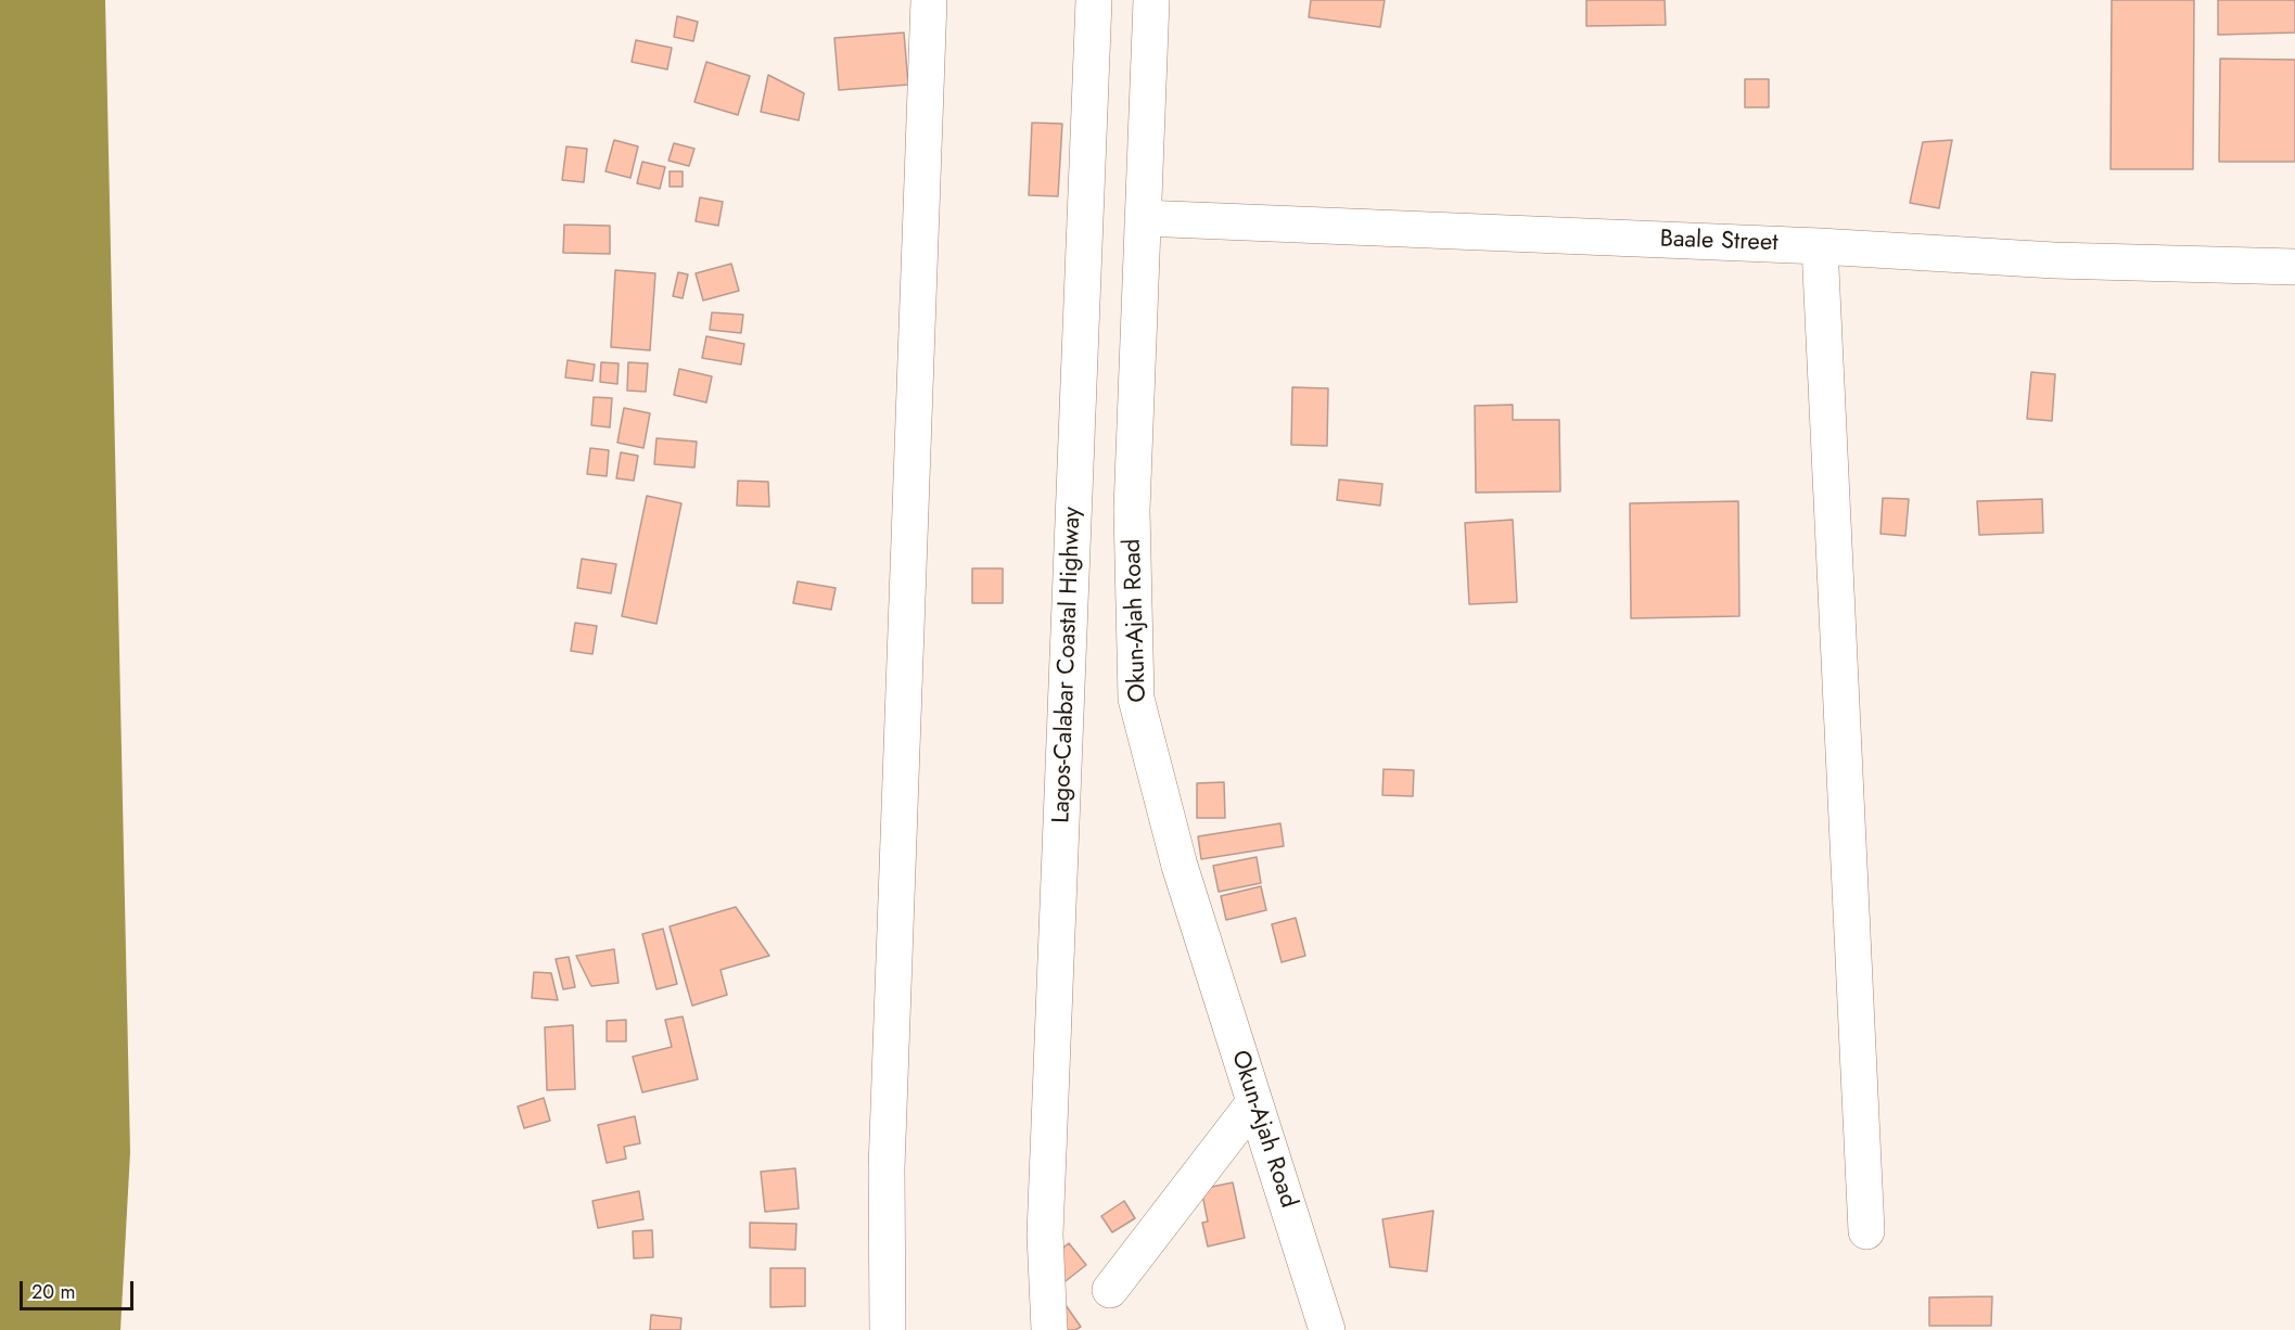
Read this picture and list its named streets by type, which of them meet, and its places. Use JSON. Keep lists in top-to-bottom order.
{
  "streets": {
    "main road": ["Baale Street", "Okun-Ajah Road", "Lagos-Calabar Coastal Highway"]
  },
  "crossings": [
    ["Baale Street", "Okun-Ajah Road"]
  ],
  "scale_bar": "20 m"
}
